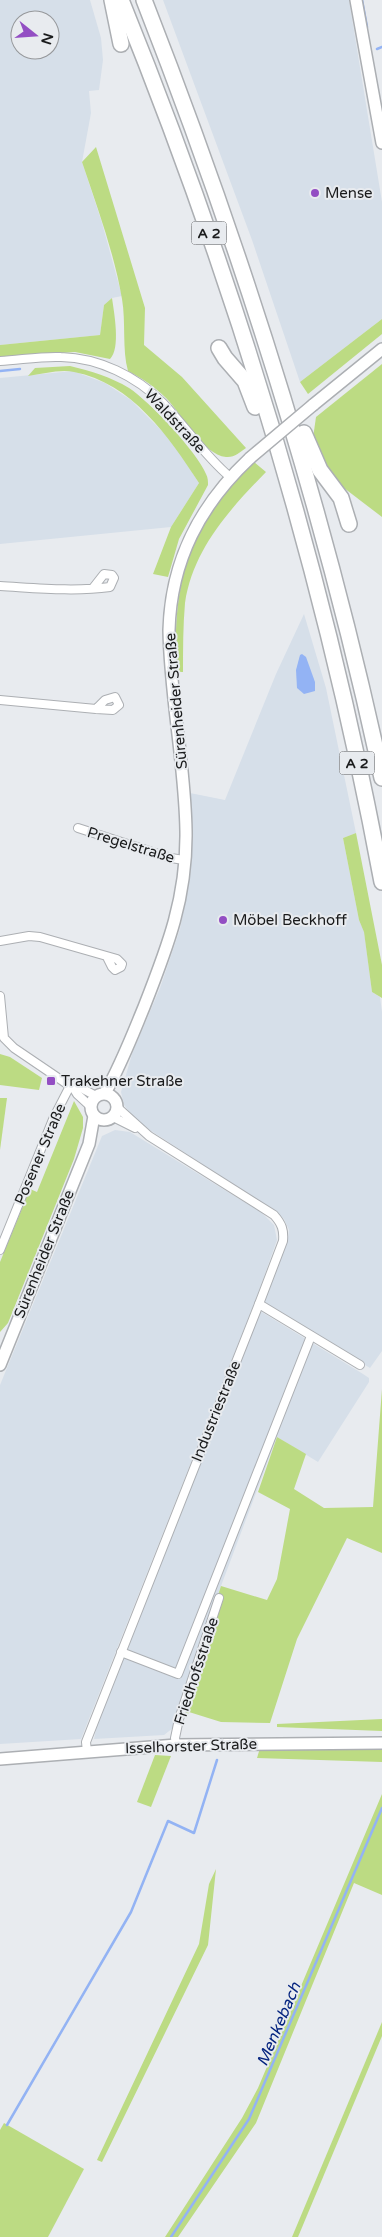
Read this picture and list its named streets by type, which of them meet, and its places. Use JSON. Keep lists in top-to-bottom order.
{
  "streets": {
    "highway": ["A 2"],
    "main road": ["Sürenheider Straße", "Isselhorster Straße"],
    "street": [
      "Waldstraße",
      "Pregelstraße",
      "Posener Straße",
      "Industriestraße",
      "Friedhofsstraße"
    ]
  },
  "crossings": [
    ["Waldstraße", "Sürenheider Straße"],
    ["Sürenheider Straße", "Pregelstraße"],
    ["Sürenheider Straße", "Industriestraße"],
    ["Industriestraße", "Isselhorster Straße"],
    ["Friedhofsstraße", "Isselhorster Straße"]
  ],
  "water": ["Menkebach"],
  "places": {
    "other": ["Mense", "Möbel Beckhoff"],
    "transit": ["Trakehner Straße"]
  },
  "north": "right"
}
